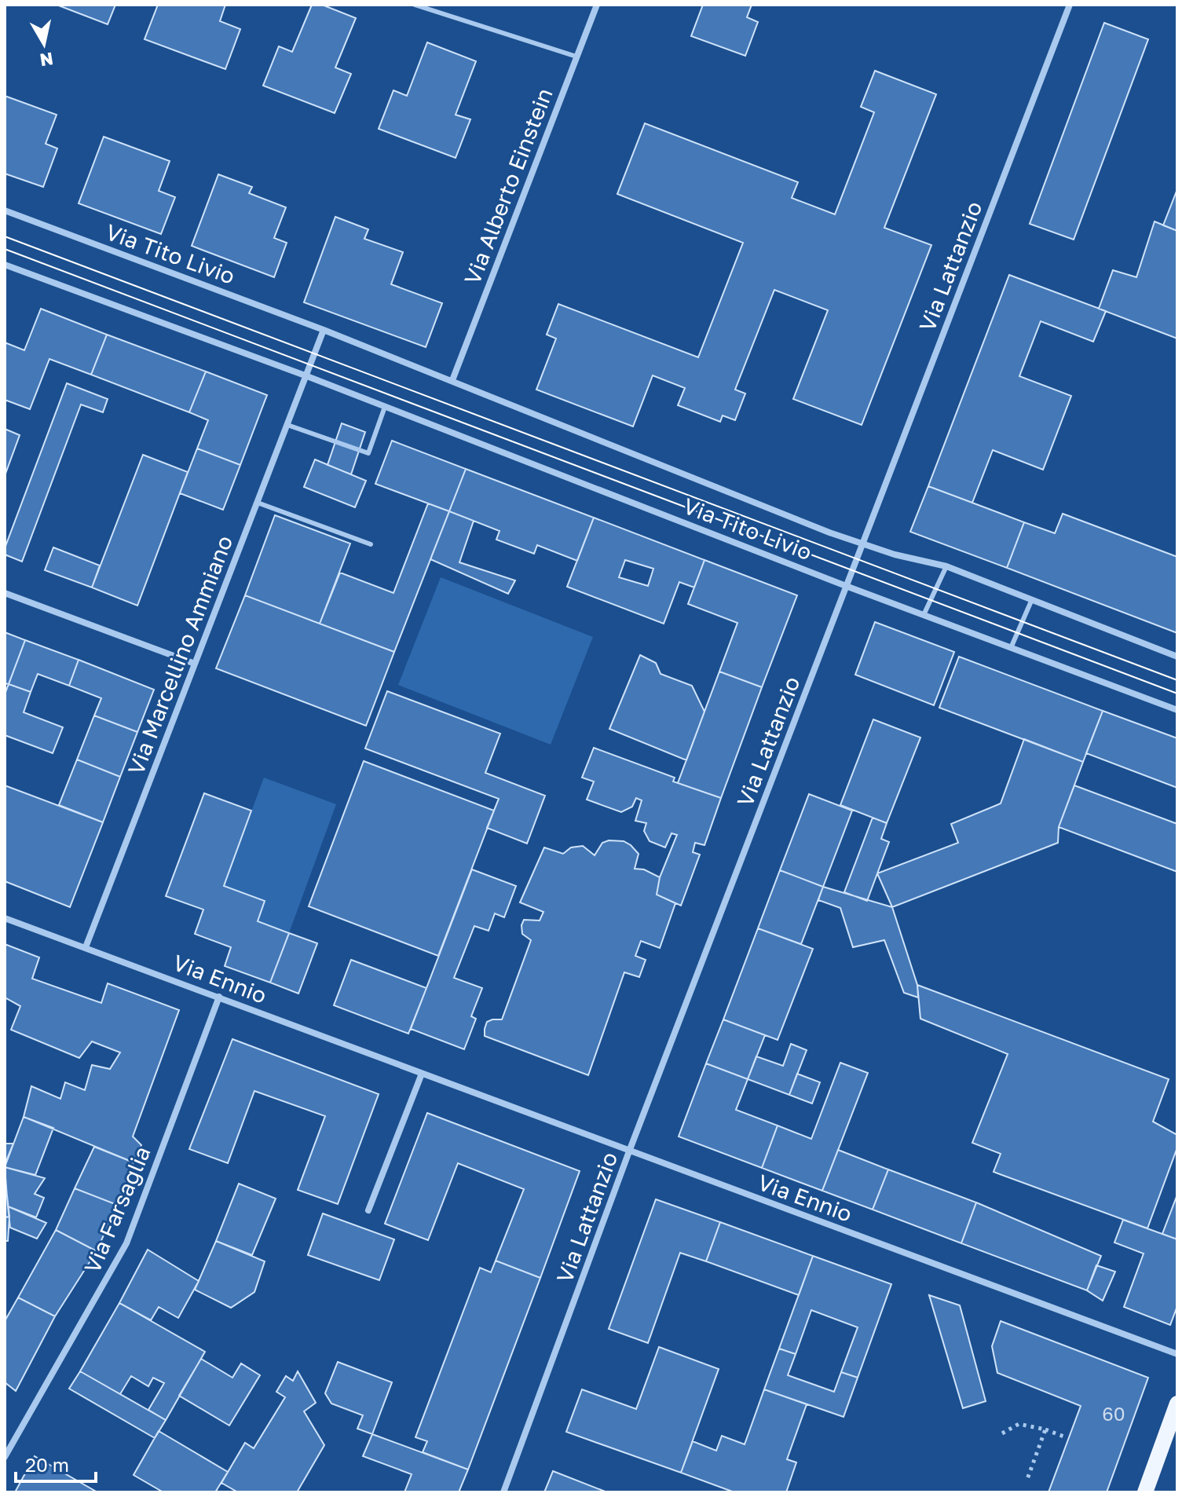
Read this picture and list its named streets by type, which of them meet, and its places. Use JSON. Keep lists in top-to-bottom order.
{
  "streets": {
    "street": [
      "Via Alberto Einstein",
      "Via Tito Livio",
      "Via Lattanzio",
      "Via Marcellino Ammiano",
      "Via Ennio",
      "Via Farsaglia"
    ]
  },
  "crossings": [
    ["Via Alberto Einstein", "Via Tito Livio"],
    ["Via Tito Livio", "Via Lattanzio"],
    ["Via Tito Livio", "Via Marcellino Ammiano"],
    ["Via Lattanzio", "Via Ennio"],
    ["Via Marcellino Ammiano", "Via Ennio"],
    ["Via Ennio", "Via Farsaglia"]
  ],
  "house_numbers": ["60"],
  "scale_bar": "20 m",
  "north": "bottom"
}
